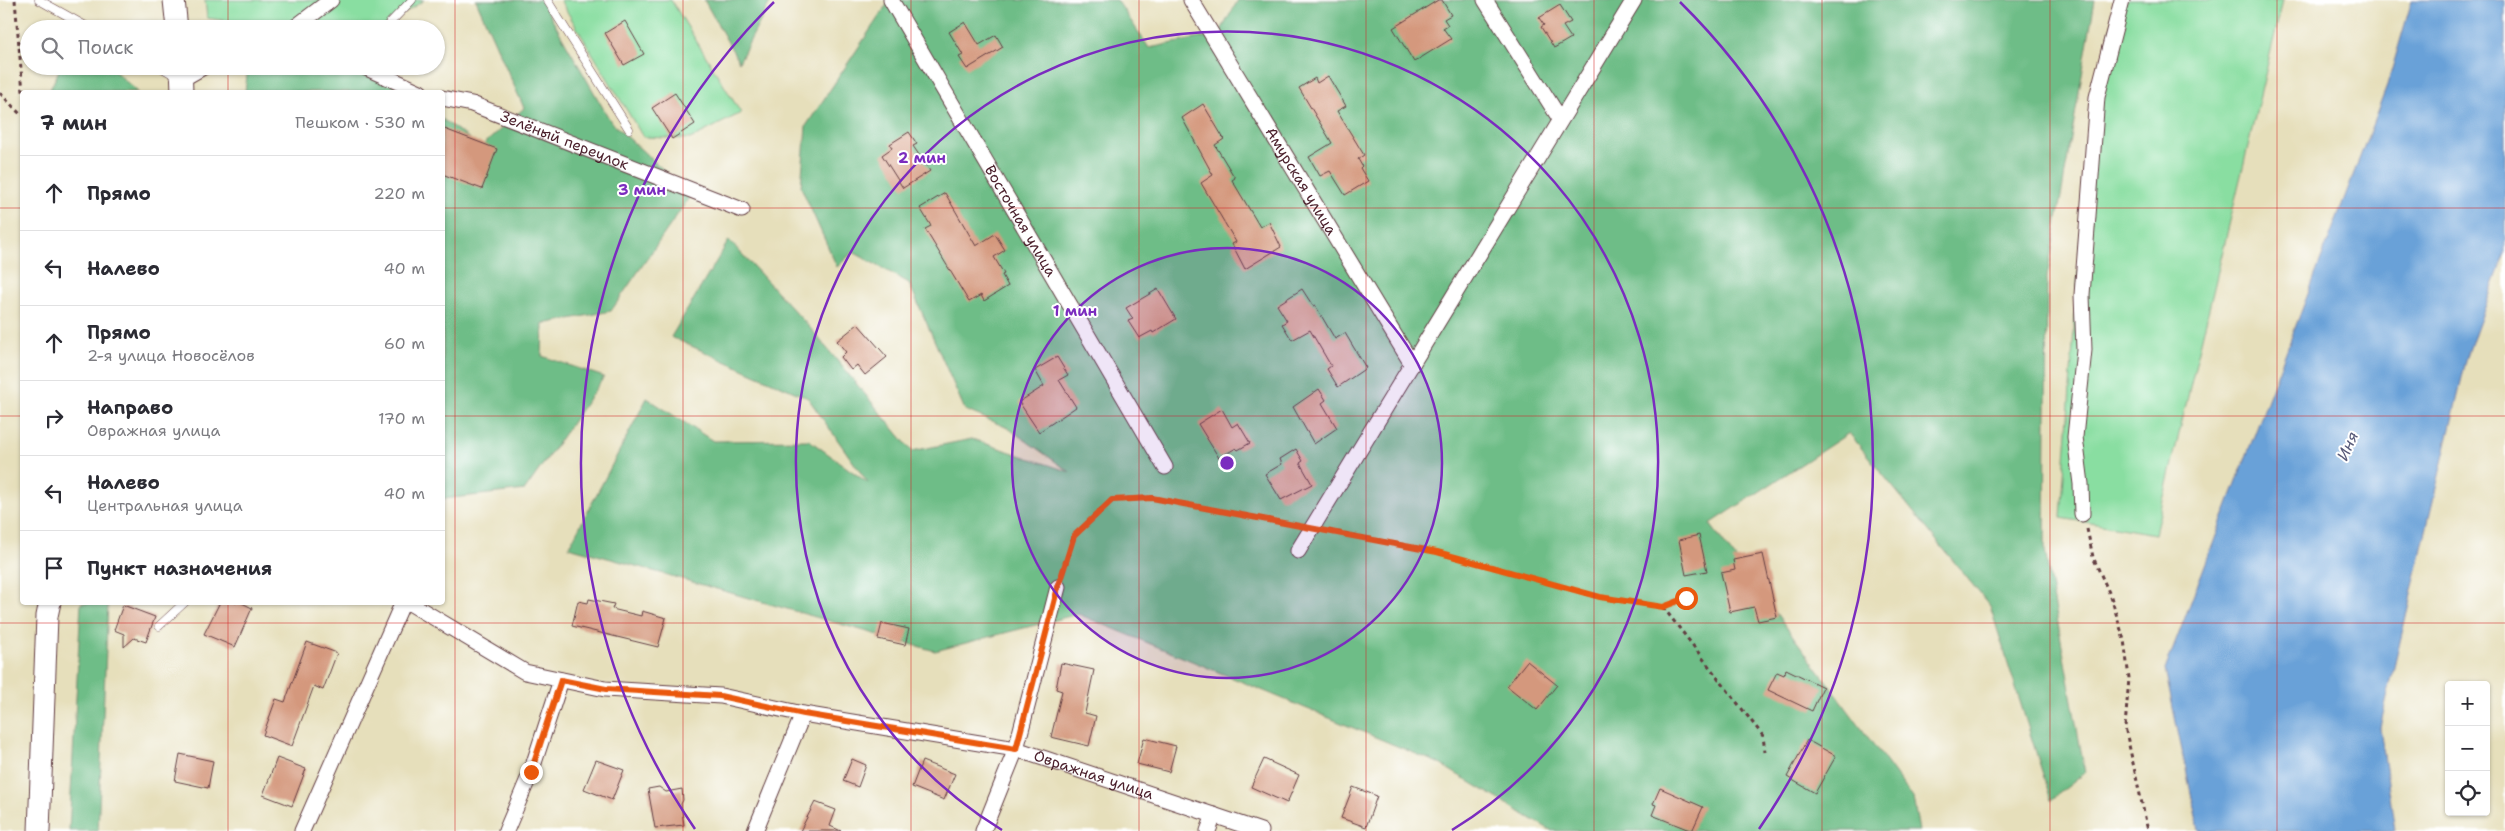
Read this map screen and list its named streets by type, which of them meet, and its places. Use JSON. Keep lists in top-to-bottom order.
{
  "streets": {
    "street": [
      "Зелёный переулок",
      "Амурская улица",
      "Восточная улица",
      "Овражная улица"
    ]
  },
  "water": ["Иня"],
  "page": {
    "search": "Поиск",
    "heading": ["7 мин", "Пешком · 530 m"],
    "list": [
      ["Прямо", "220 m"],
      ["Налево", "40 m"],
      ["Прямо", "2-я улица Новосёлов", "60 m"],
      ["Направо", "Овражная улица", "170 m"],
      ["Налево", "Центральная улица", "40 m"],
      "Пункт назначения"
    ],
    "map_buttons": ["+", "−"]
  },
  "rings": ["2 мин", "3 мин", "1 мин"]
}
